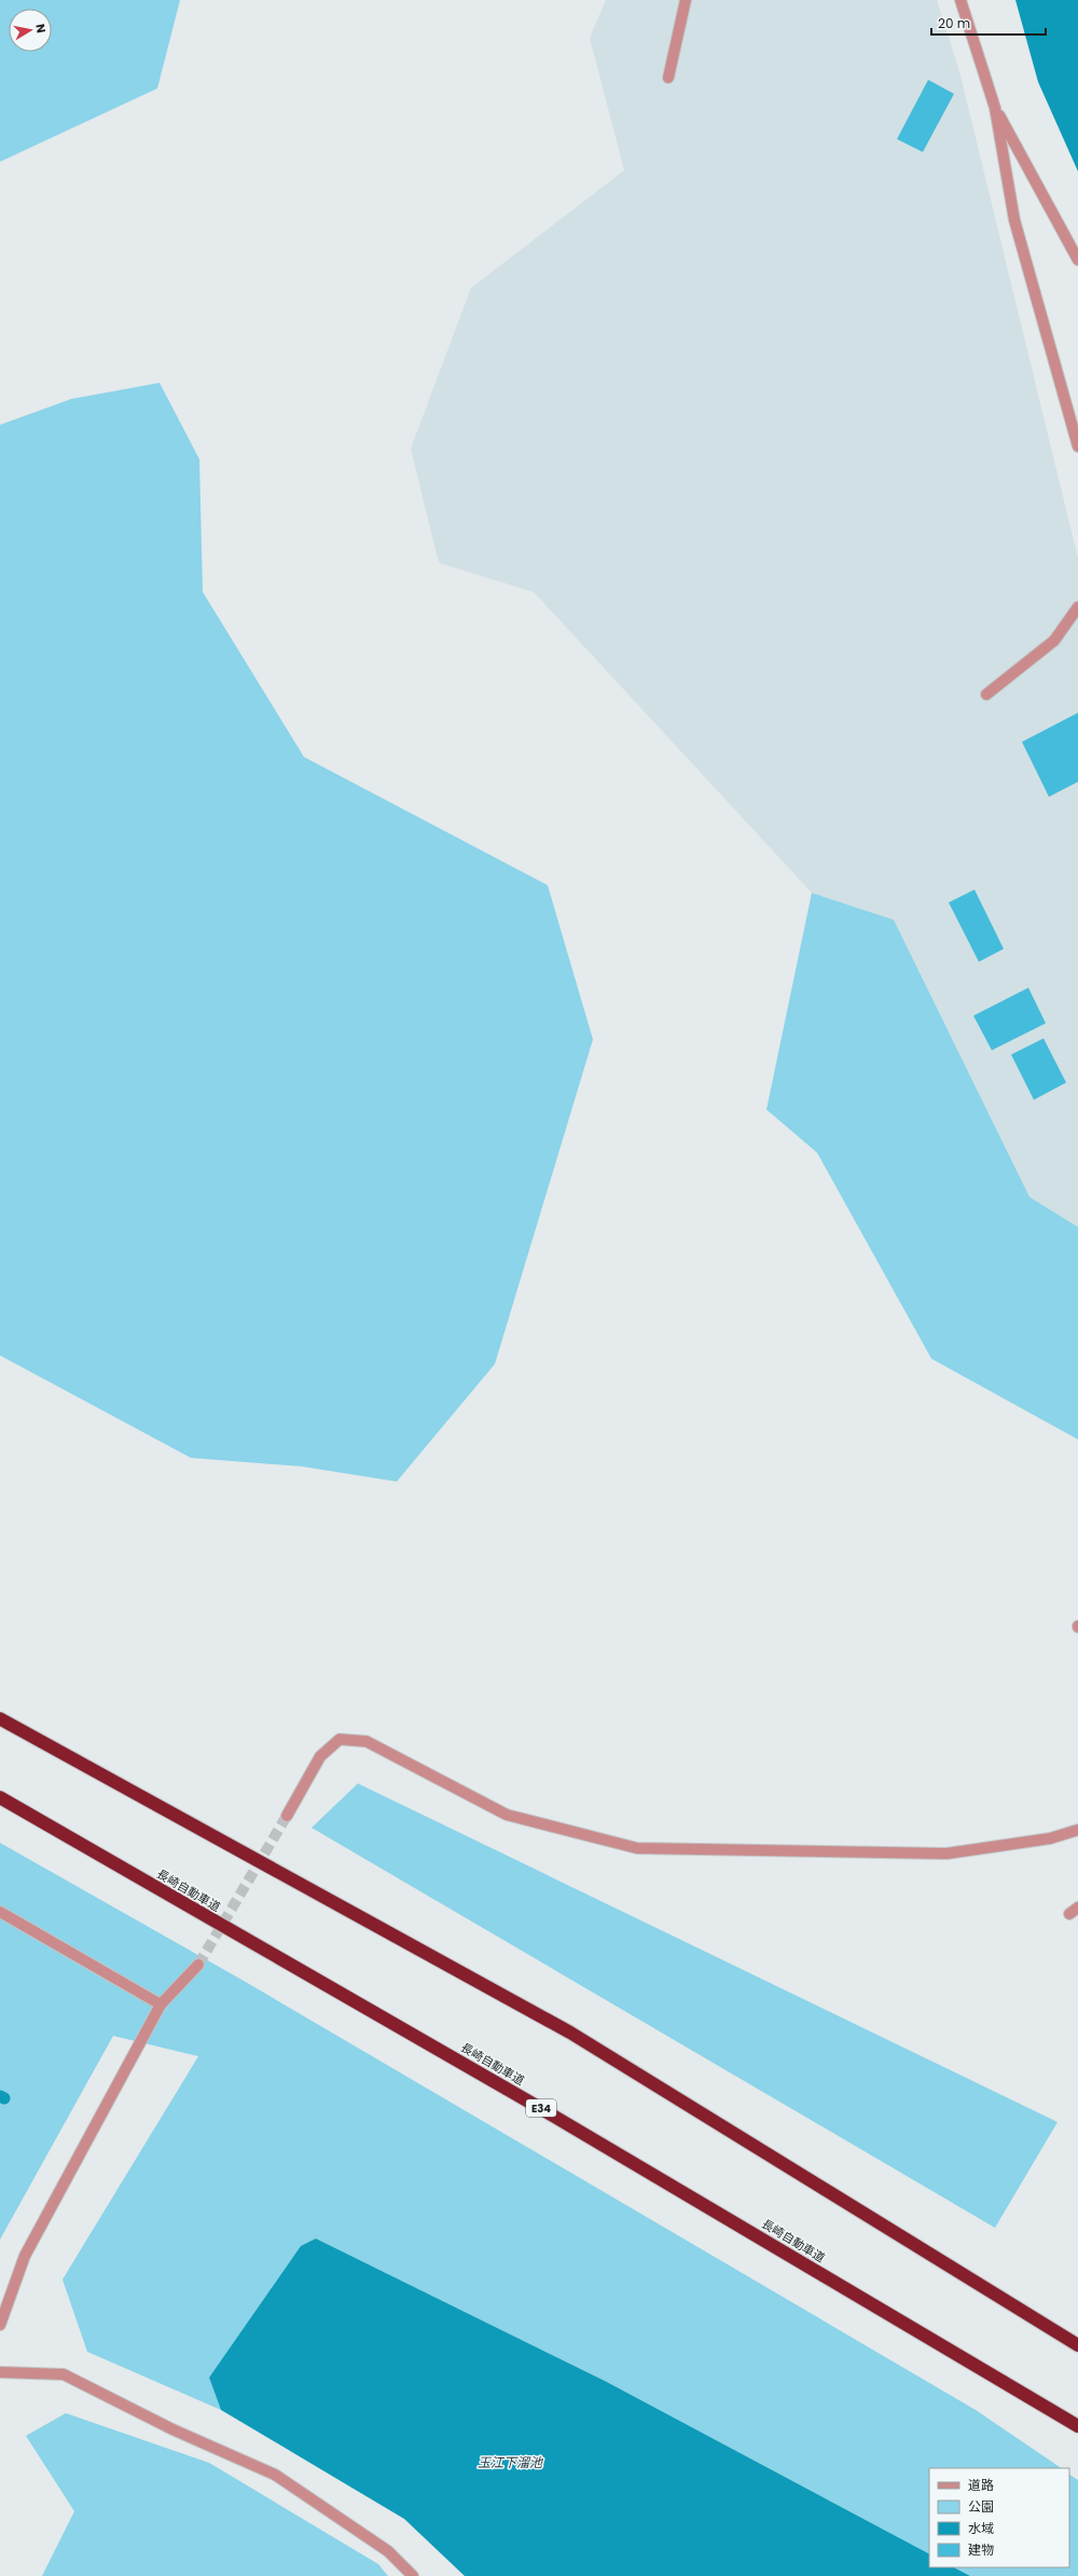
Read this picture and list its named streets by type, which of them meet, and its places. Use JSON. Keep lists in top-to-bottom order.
{
  "streets": {
    "highway": ["長崎自動車道", "E34"]
  },
  "water": ["玉江下溜池"],
  "legend": [
    "道路",
    "公園",
    "水域",
    "建物"
  ],
  "scale_bar": "20 m",
  "north": "right"
}
